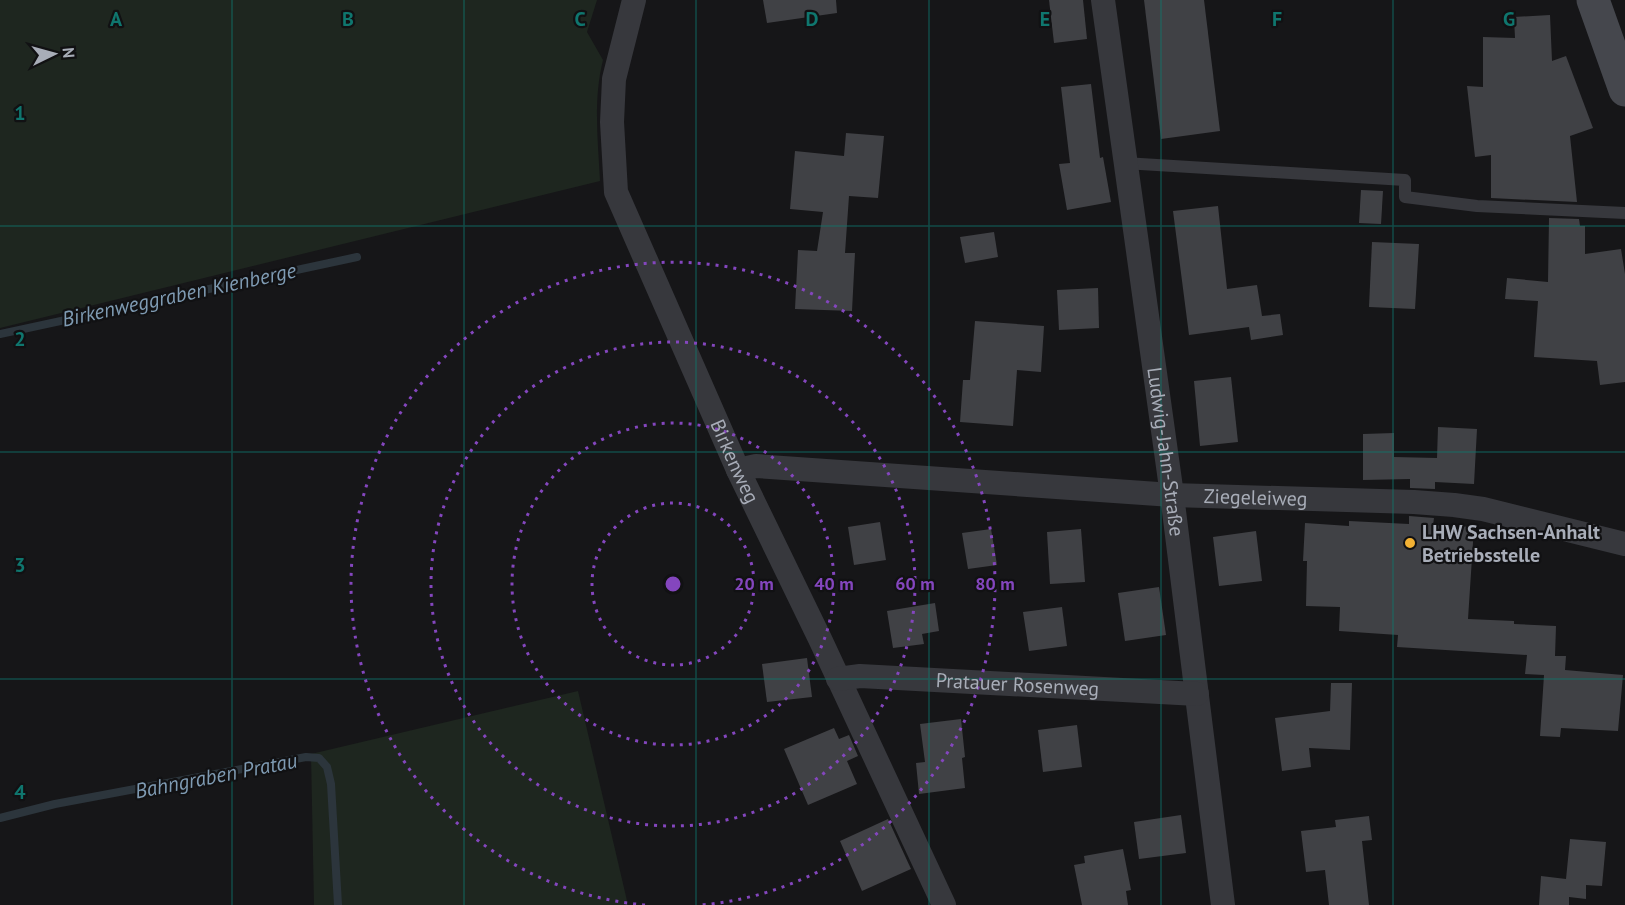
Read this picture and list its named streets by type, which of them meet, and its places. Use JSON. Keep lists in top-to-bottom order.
{
  "streets": {
    "street": [
      "Ludwig-Jahn-Straße",
      "Birkenweg",
      "Ziegeleiweg",
      "Pratauer Rosenweg"
    ]
  },
  "crossings": [
    ["Ludwig-Jahn-Straße", "Ziegeleiweg"],
    ["Ludwig-Jahn-Straße", "Pratauer Rosenweg"],
    ["Birkenweg", "Ziegeleiweg"],
    ["Birkenweg", "Pratauer Rosenweg"]
  ],
  "water": ["Birkenweggraben Kienberge", "Bahngraben Pratau"],
  "places": ["LHW Sachsen-Anhalt Betriebsstelle"],
  "north": "right",
  "grid": {
    "columns": [
      "A",
      "B",
      "C",
      "D",
      "E",
      "F",
      "G"
    ],
    "rows": [
      "1",
      "2",
      "3",
      "4"
    ]
  },
  "rings": [
    "20 m",
    "40 m",
    "60 m",
    "80 m"
  ]
}
